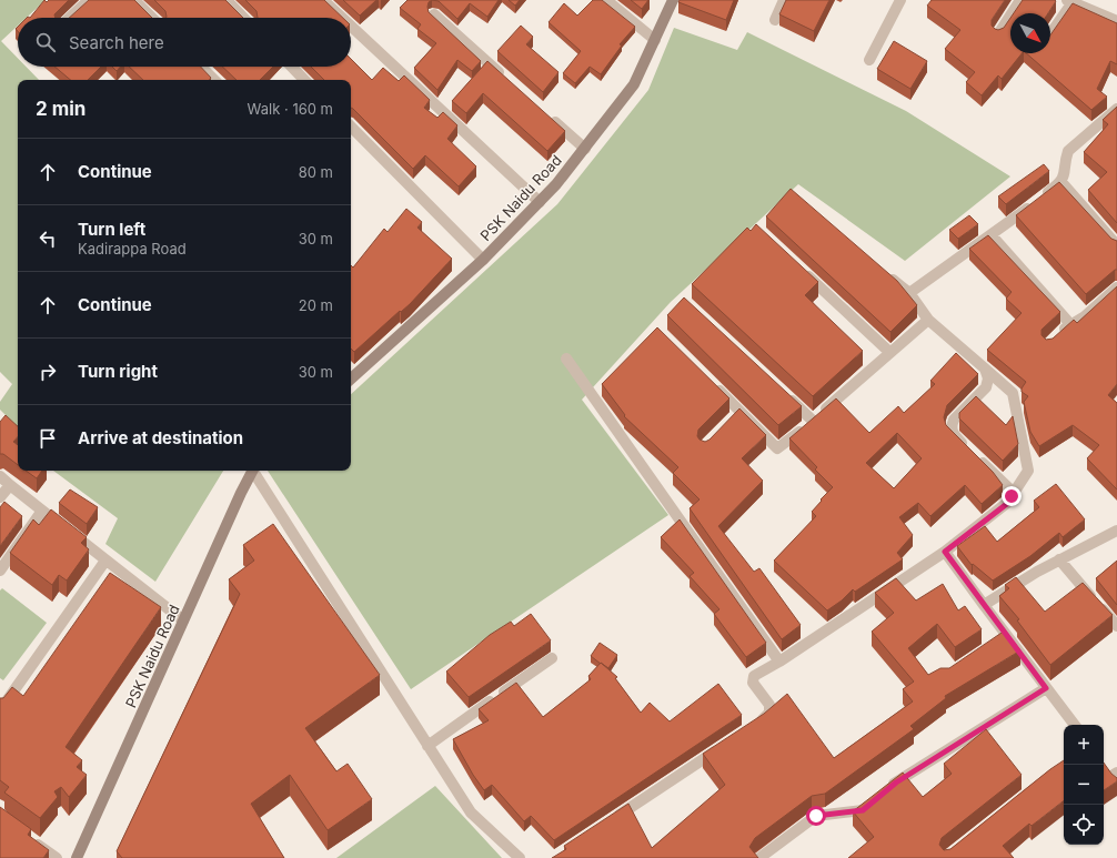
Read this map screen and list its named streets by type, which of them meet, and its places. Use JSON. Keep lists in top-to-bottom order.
{
  "streets": {
    "street": ["PSK Naidu Road"]
  },
  "north": "bottom right",
  "page": {
    "search": "Search here",
    "heading": ["2 min", "Walk · 160 m"],
    "list": [
      ["Continue", "80 m"],
      ["Turn left", "Kadirappa Road", "30 m"],
      ["Continue", "20 m"],
      ["Turn right", "30 m"],
      "Arrive at destination"
    ],
    "map_buttons": ["+", "−"]
  }
}
